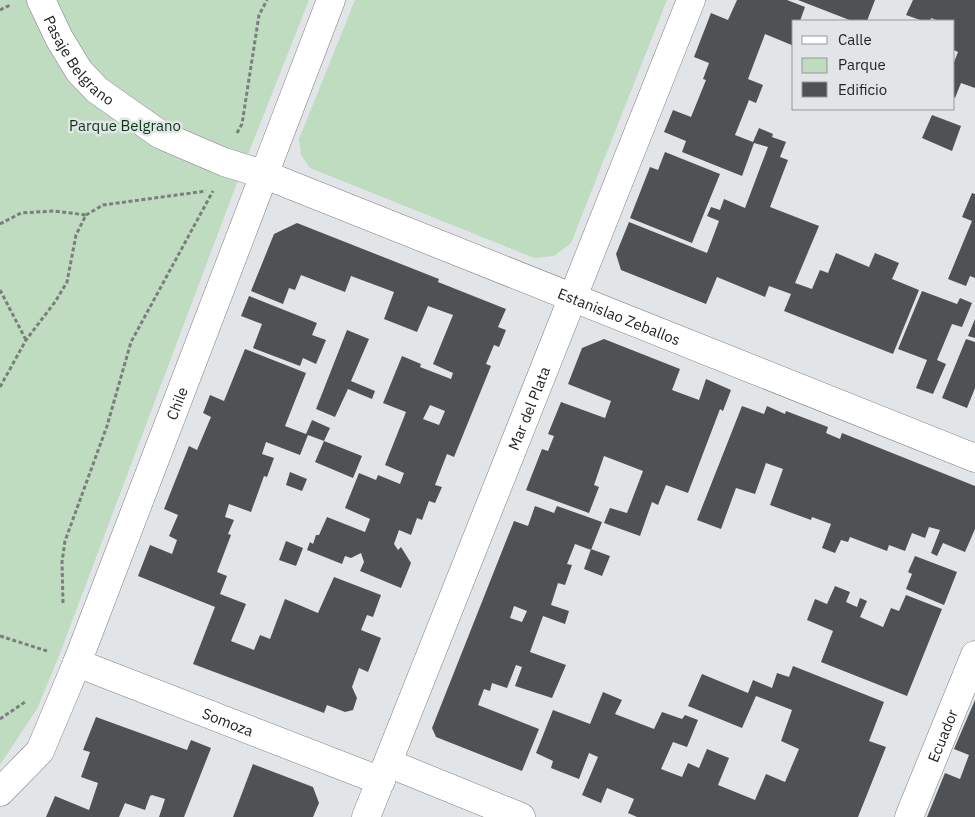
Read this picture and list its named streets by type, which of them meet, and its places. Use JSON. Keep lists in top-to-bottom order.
{
  "streets": {
    "street": [
      "Pasaje Belgrano",
      "Estanislao Zeballos",
      "Chile",
      "Mar del Plata",
      "Somoza",
      "Ecuador"
    ]
  },
  "crossings": [
    ["Pasaje Belgrano", "Estanislao Zeballos"],
    ["Pasaje Belgrano", "Chile"],
    ["Estanislao Zeballos", "Chile"],
    ["Estanislao Zeballos", "Mar del Plata"],
    ["Chile", "Somoza"],
    ["Mar del Plata", "Somoza"]
  ],
  "parks": ["Parque Belgrano"],
  "legend": ["Calle", "Parque", "Edificio"]
}
